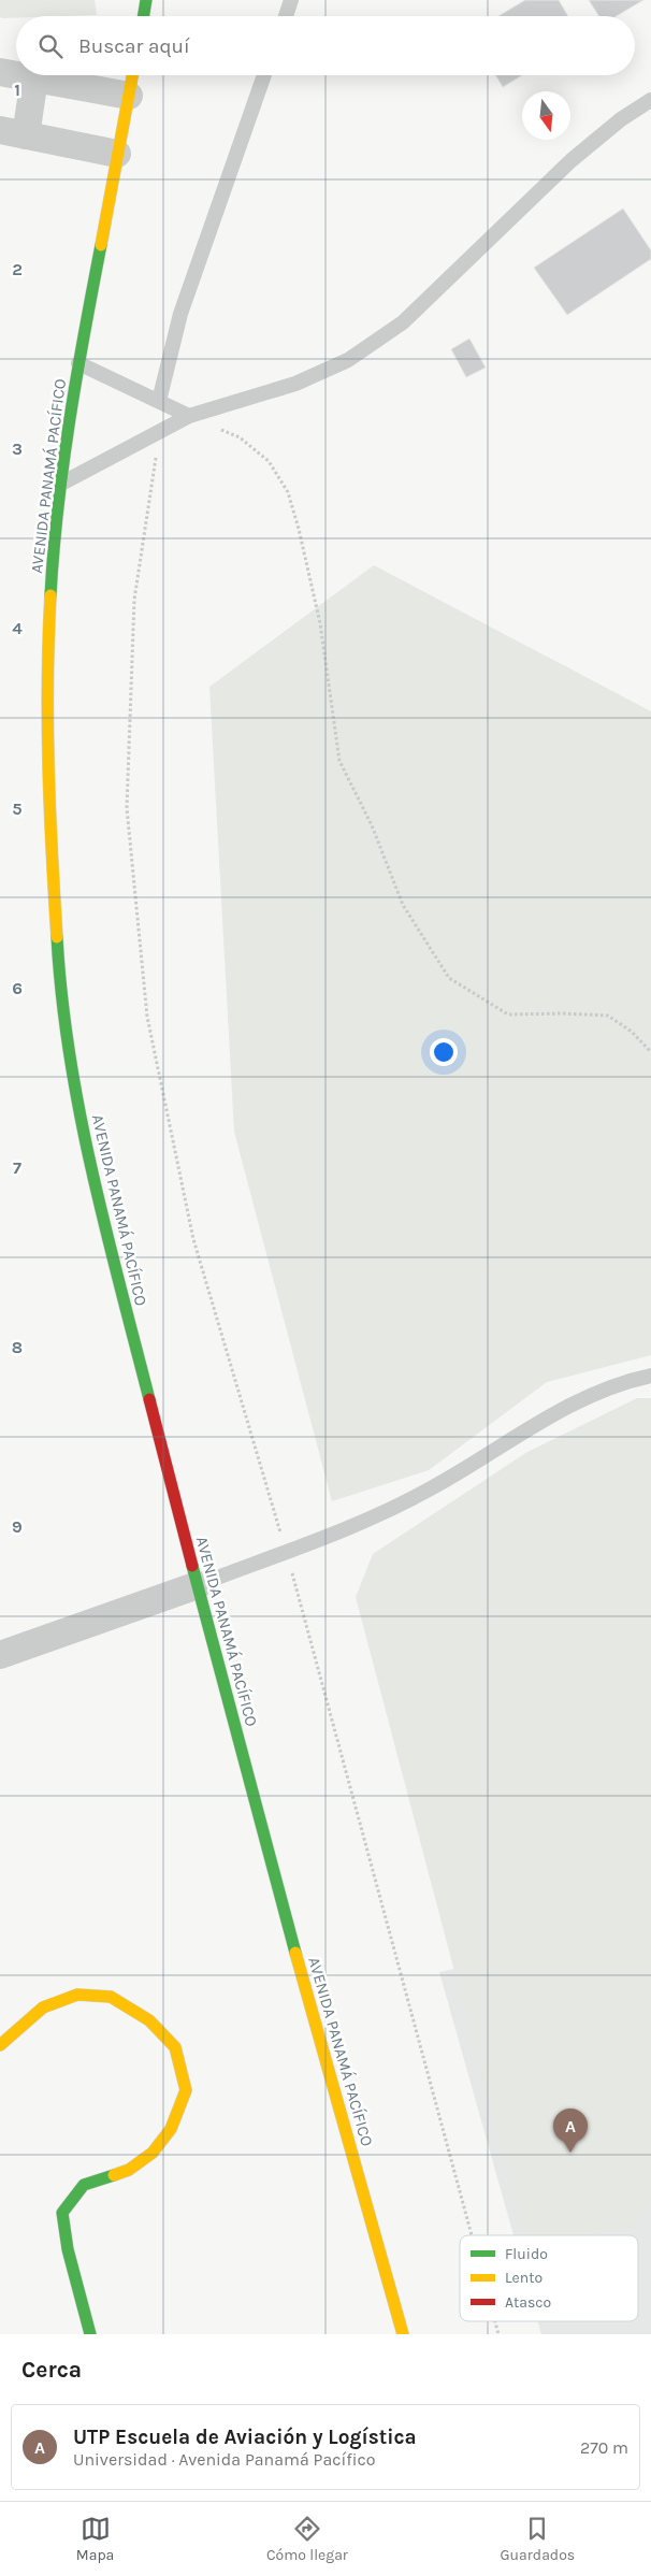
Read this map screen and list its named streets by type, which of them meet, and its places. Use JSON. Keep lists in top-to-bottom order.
{
  "streets": {
    "main road": ["AVENIDA PANAMÁ PACÍFICO"]
  },
  "legend": ["Fluido", "Lento", "Atasco"],
  "north": "bottom",
  "page": {
    "search": "Buscar aquí",
    "pins": "A",
    "heading": "Cerca",
    "list": [
      {
        "mark": "A",
        "name": "UTP Escuela de Aviación y Logística",
        "note": "Universidad · Avenida Panamá Pacífico",
        "value": "270 m"
      }
    ],
    "nav": ["Mapa", "Cómo llegar", "Guardados"]
  },
  "grid": {
    "rows": [
      "1",
      "2",
      "3",
      "4",
      "5",
      "6",
      "7",
      "8",
      "9"
    ]
  }
}
